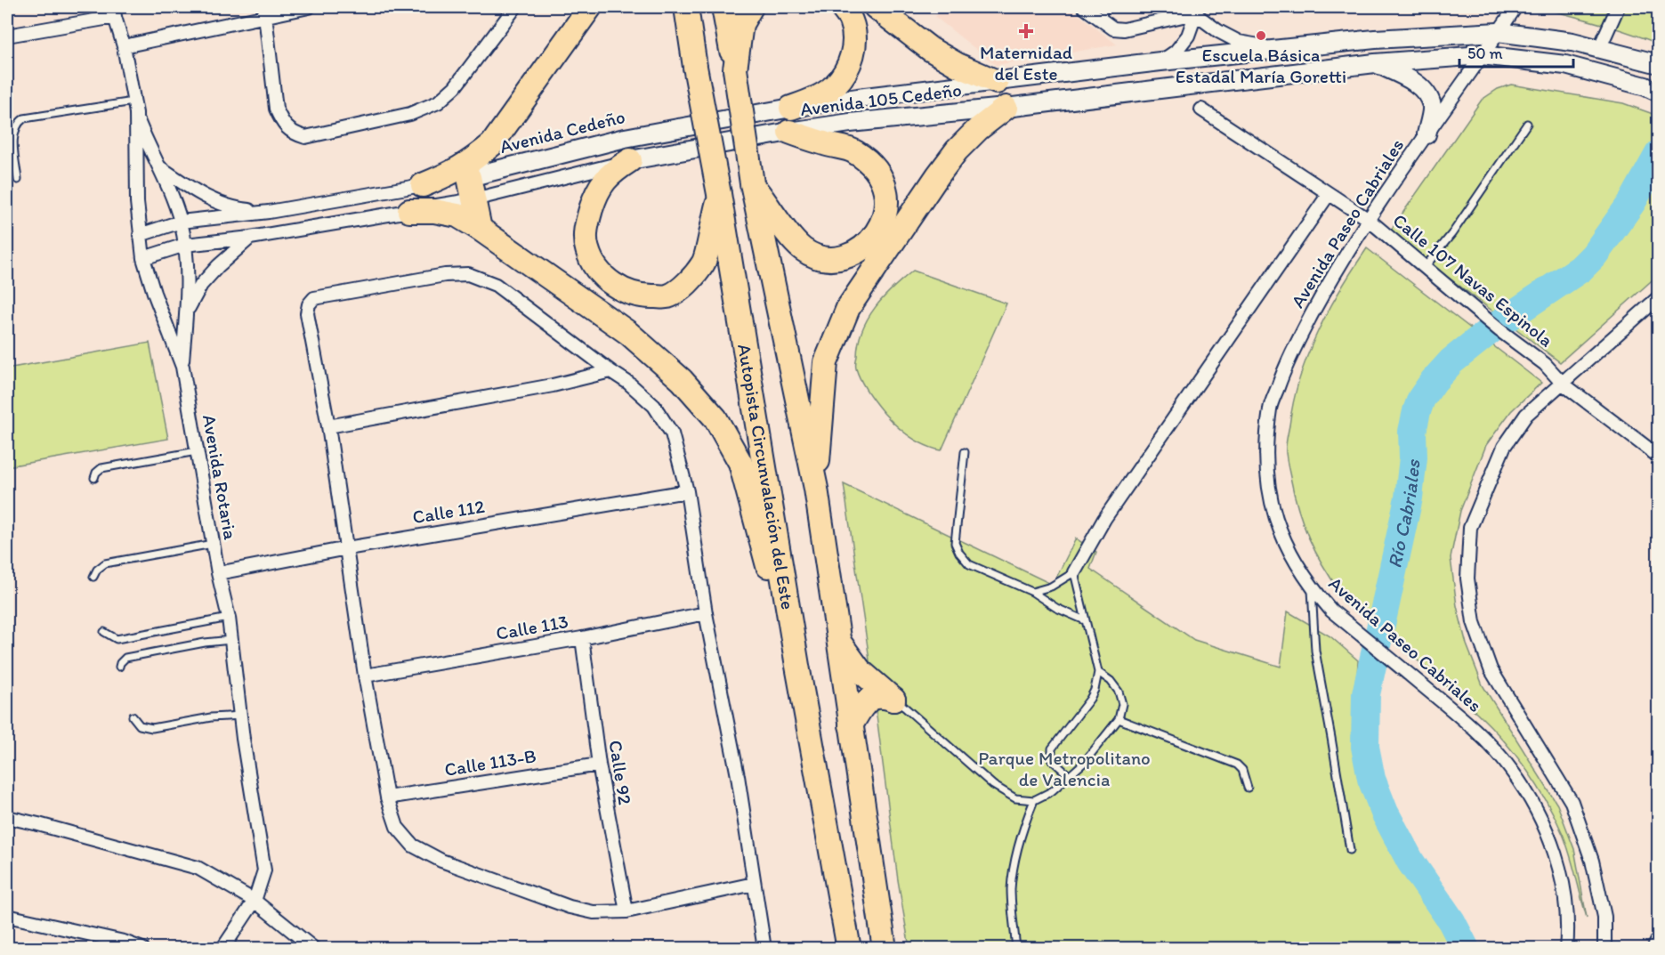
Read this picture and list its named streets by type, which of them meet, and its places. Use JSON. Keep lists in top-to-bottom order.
{
  "streets": {
    "highway": ["Autopista Circunvalación del Este"],
    "main road": ["Avenida 105 Cedeño", "Avenida Cedeño"],
    "street": [
      "Avenida Paseo Cabriales",
      "Calle 107 Navas Espinola",
      "Avenida Rotaria",
      "Calle 112",
      "Calle 113",
      "Calle 113-B",
      "Calle 92"
    ]
  },
  "crossings": [
    ["Avenida 105 Cedeño", "Avenida Paseo Cabriales"],
    ["Avenida Cedeño", "Avenida Rotaria"],
    ["Avenida Paseo Cabriales", "Calle 107 Navas Espinola"],
    ["Avenida Rotaria", "Calle 112"],
    ["Calle 113", "Calle 92"],
    ["Calle 113-B", "Calle 92"]
  ],
  "water": ["Río Cabriales"],
  "parks": ["Parque Metropolitano de Valencia"],
  "places": {
    "health": ["Maternidad del Este"],
    "other": ["Escuela Básica Estadal María Goretti"]
  },
  "scale_bar": "50 m"
}
